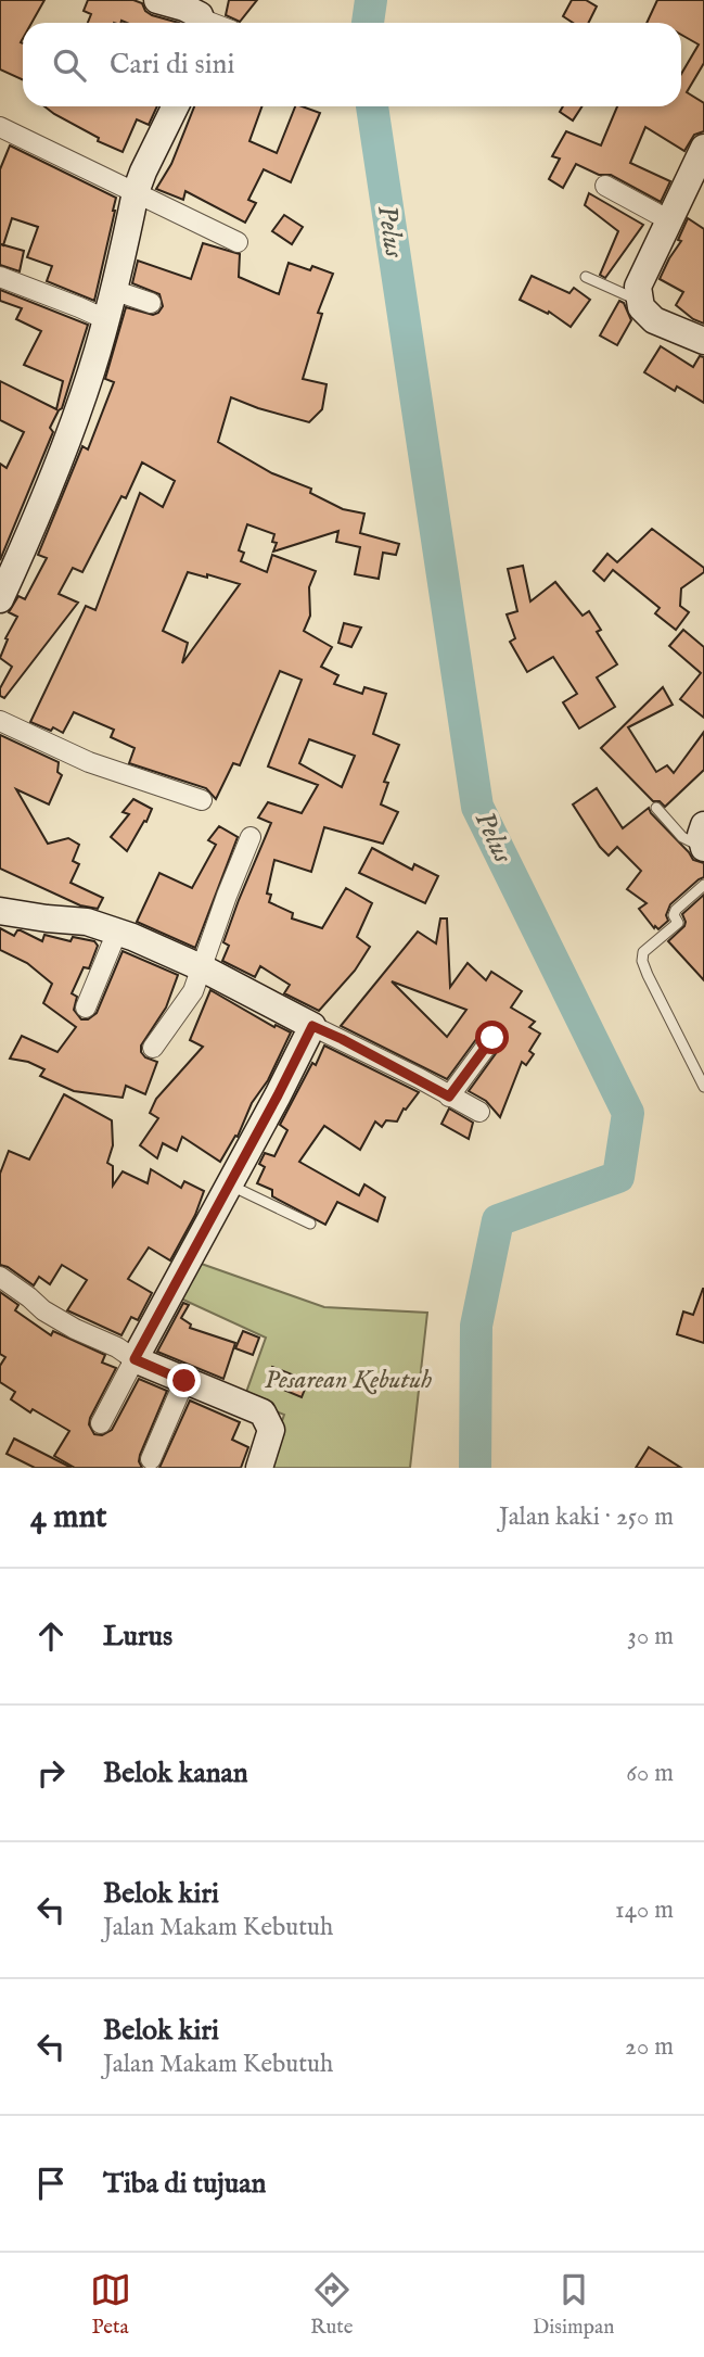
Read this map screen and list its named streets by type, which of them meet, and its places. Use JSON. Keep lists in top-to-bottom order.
{
  "water": ["Pelus"],
  "parks": ["Pesarean Kebutuh"],
  "page": {
    "search": "Cari di sini",
    "heading": ["4 mnt", "Jalan kaki · 250 m"],
    "list": [
      ["Lurus", "30 m"],
      ["Belok kanan", "60 m"],
      ["Belok kiri", "Jalan Makam Kebutuh", "140 m"],
      ["Belok kiri", "Jalan Makam Kebutuh", "20 m"],
      "Tiba di tujuan"
    ],
    "nav": ["Peta", "Rute", "Disimpan"]
  }
}
